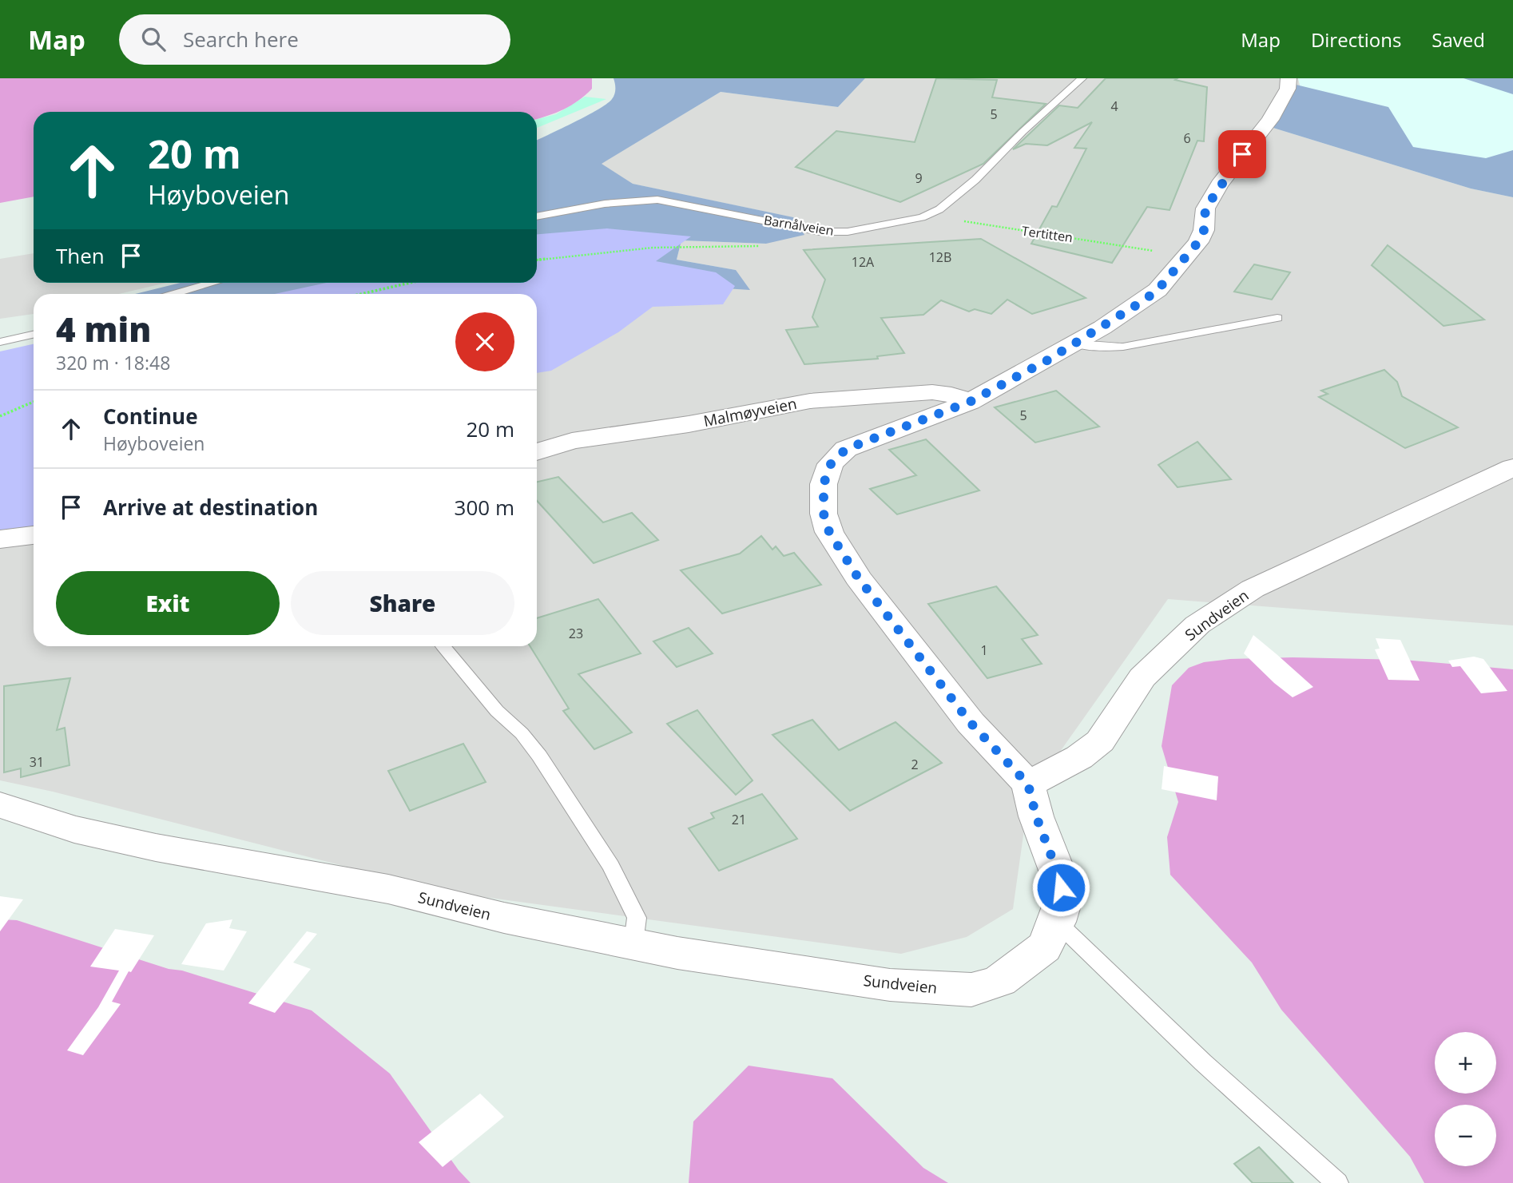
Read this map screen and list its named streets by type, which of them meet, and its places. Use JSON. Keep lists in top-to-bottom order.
{
  "streets": {
    "street": ["Malmøyveien", "Sundveien"],
    "lane": ["Barnålveien"],
    "path": ["Tertitten"]
  },
  "crossings": [
    ["Barnålveien", "Tertitten"]
  ],
  "house_numbers": [
    "4",
    "5",
    "6",
    "9",
    "12B",
    "12A",
    "5",
    "23",
    "1",
    "31",
    "2",
    "21"
  ],
  "page": {
    "header": "Map",
    "search": "Search here",
    "nav": ["Map", "Directions", "Saved"],
    "turn": ["20 m", "Høyboveien"],
    "then": "Then",
    "heading": ["4 min", "320 m · 18:48"],
    "list": [
      {
        "name": "Continue",
        "note": "Høyboveien",
        "value": "20 m"
      },
      {
        "name": "Arrive at destination",
        "value": "300 m"
      }
    ],
    "buttons": ["Exit", "Share"],
    "map_buttons": ["+", "−"]
  }
}
